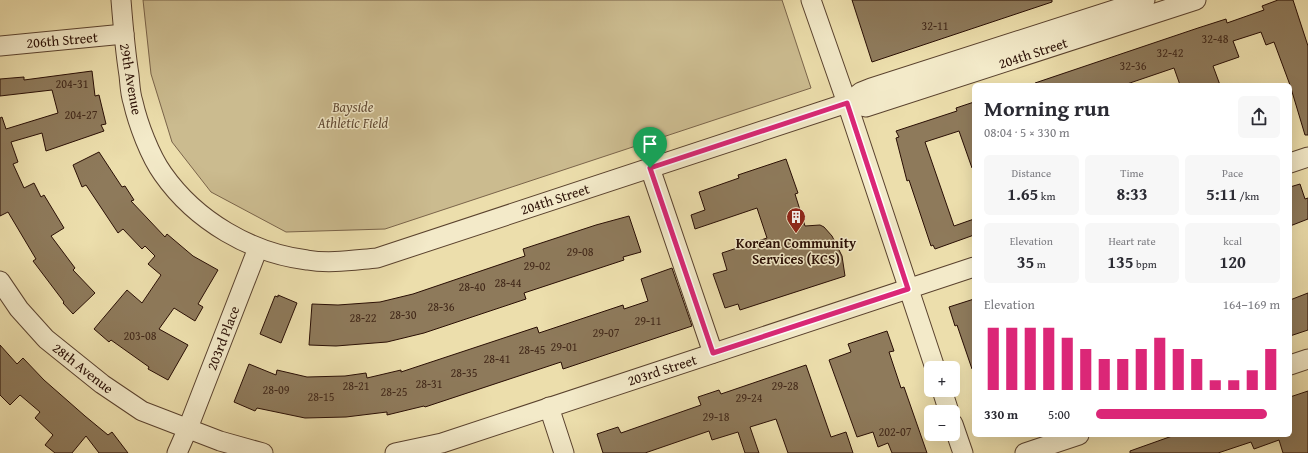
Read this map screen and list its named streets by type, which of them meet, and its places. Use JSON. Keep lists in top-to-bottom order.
{
  "streets": {
    "street": [
      "206th Street",
      "204th Street",
      "29th Avenue",
      "203rd Place",
      "28th Avenue",
      "203rd Street"
    ]
  },
  "crossings": [
    ["206th Street", "29th Avenue"],
    ["204th Street", "29th Avenue"],
    ["204th Street", "203rd Place"],
    ["29th Avenue", "203rd Place"],
    ["203rd Place", "28th Avenue"]
  ],
  "parks": ["Bayside Athletic Field"],
  "places": {
    "building": ["Korean Community Services (KCS)"]
  },
  "house_numbers": [
    "32-11",
    "32-48",
    "32-42",
    "32-36",
    "204-31",
    "204-27",
    "29-08",
    "29-02",
    "28-44",
    "28-40",
    "28-36",
    "28-30",
    "28-22",
    "29-11",
    "29-07",
    "203-08",
    "29-01",
    "28-45",
    "28-41",
    "28-35",
    "28-31",
    "28-21",
    "29-28",
    "28-09",
    "28-25",
    "28-15",
    "29-24",
    "29-18",
    "202-07"
  ],
  "page": {
    "heading": ["Morning run", "08:04 · 5 × 330 m"],
    "stats": [
      ["Distance", "1.65 km"],
      ["Time", "8:33"],
      ["Pace", "5:11 /km"],
      ["Elevation", "35 m"],
      ["Heart rate", "135 bpm"],
      ["kcal", "120"]
    ],
    "chart": ["Elevation", "164–169 m"],
    "map_buttons": ["+", "−"],
    "list": [
      {
        "name": "330 m",
        "note": "5:00"
      }
    ]
  }
}
